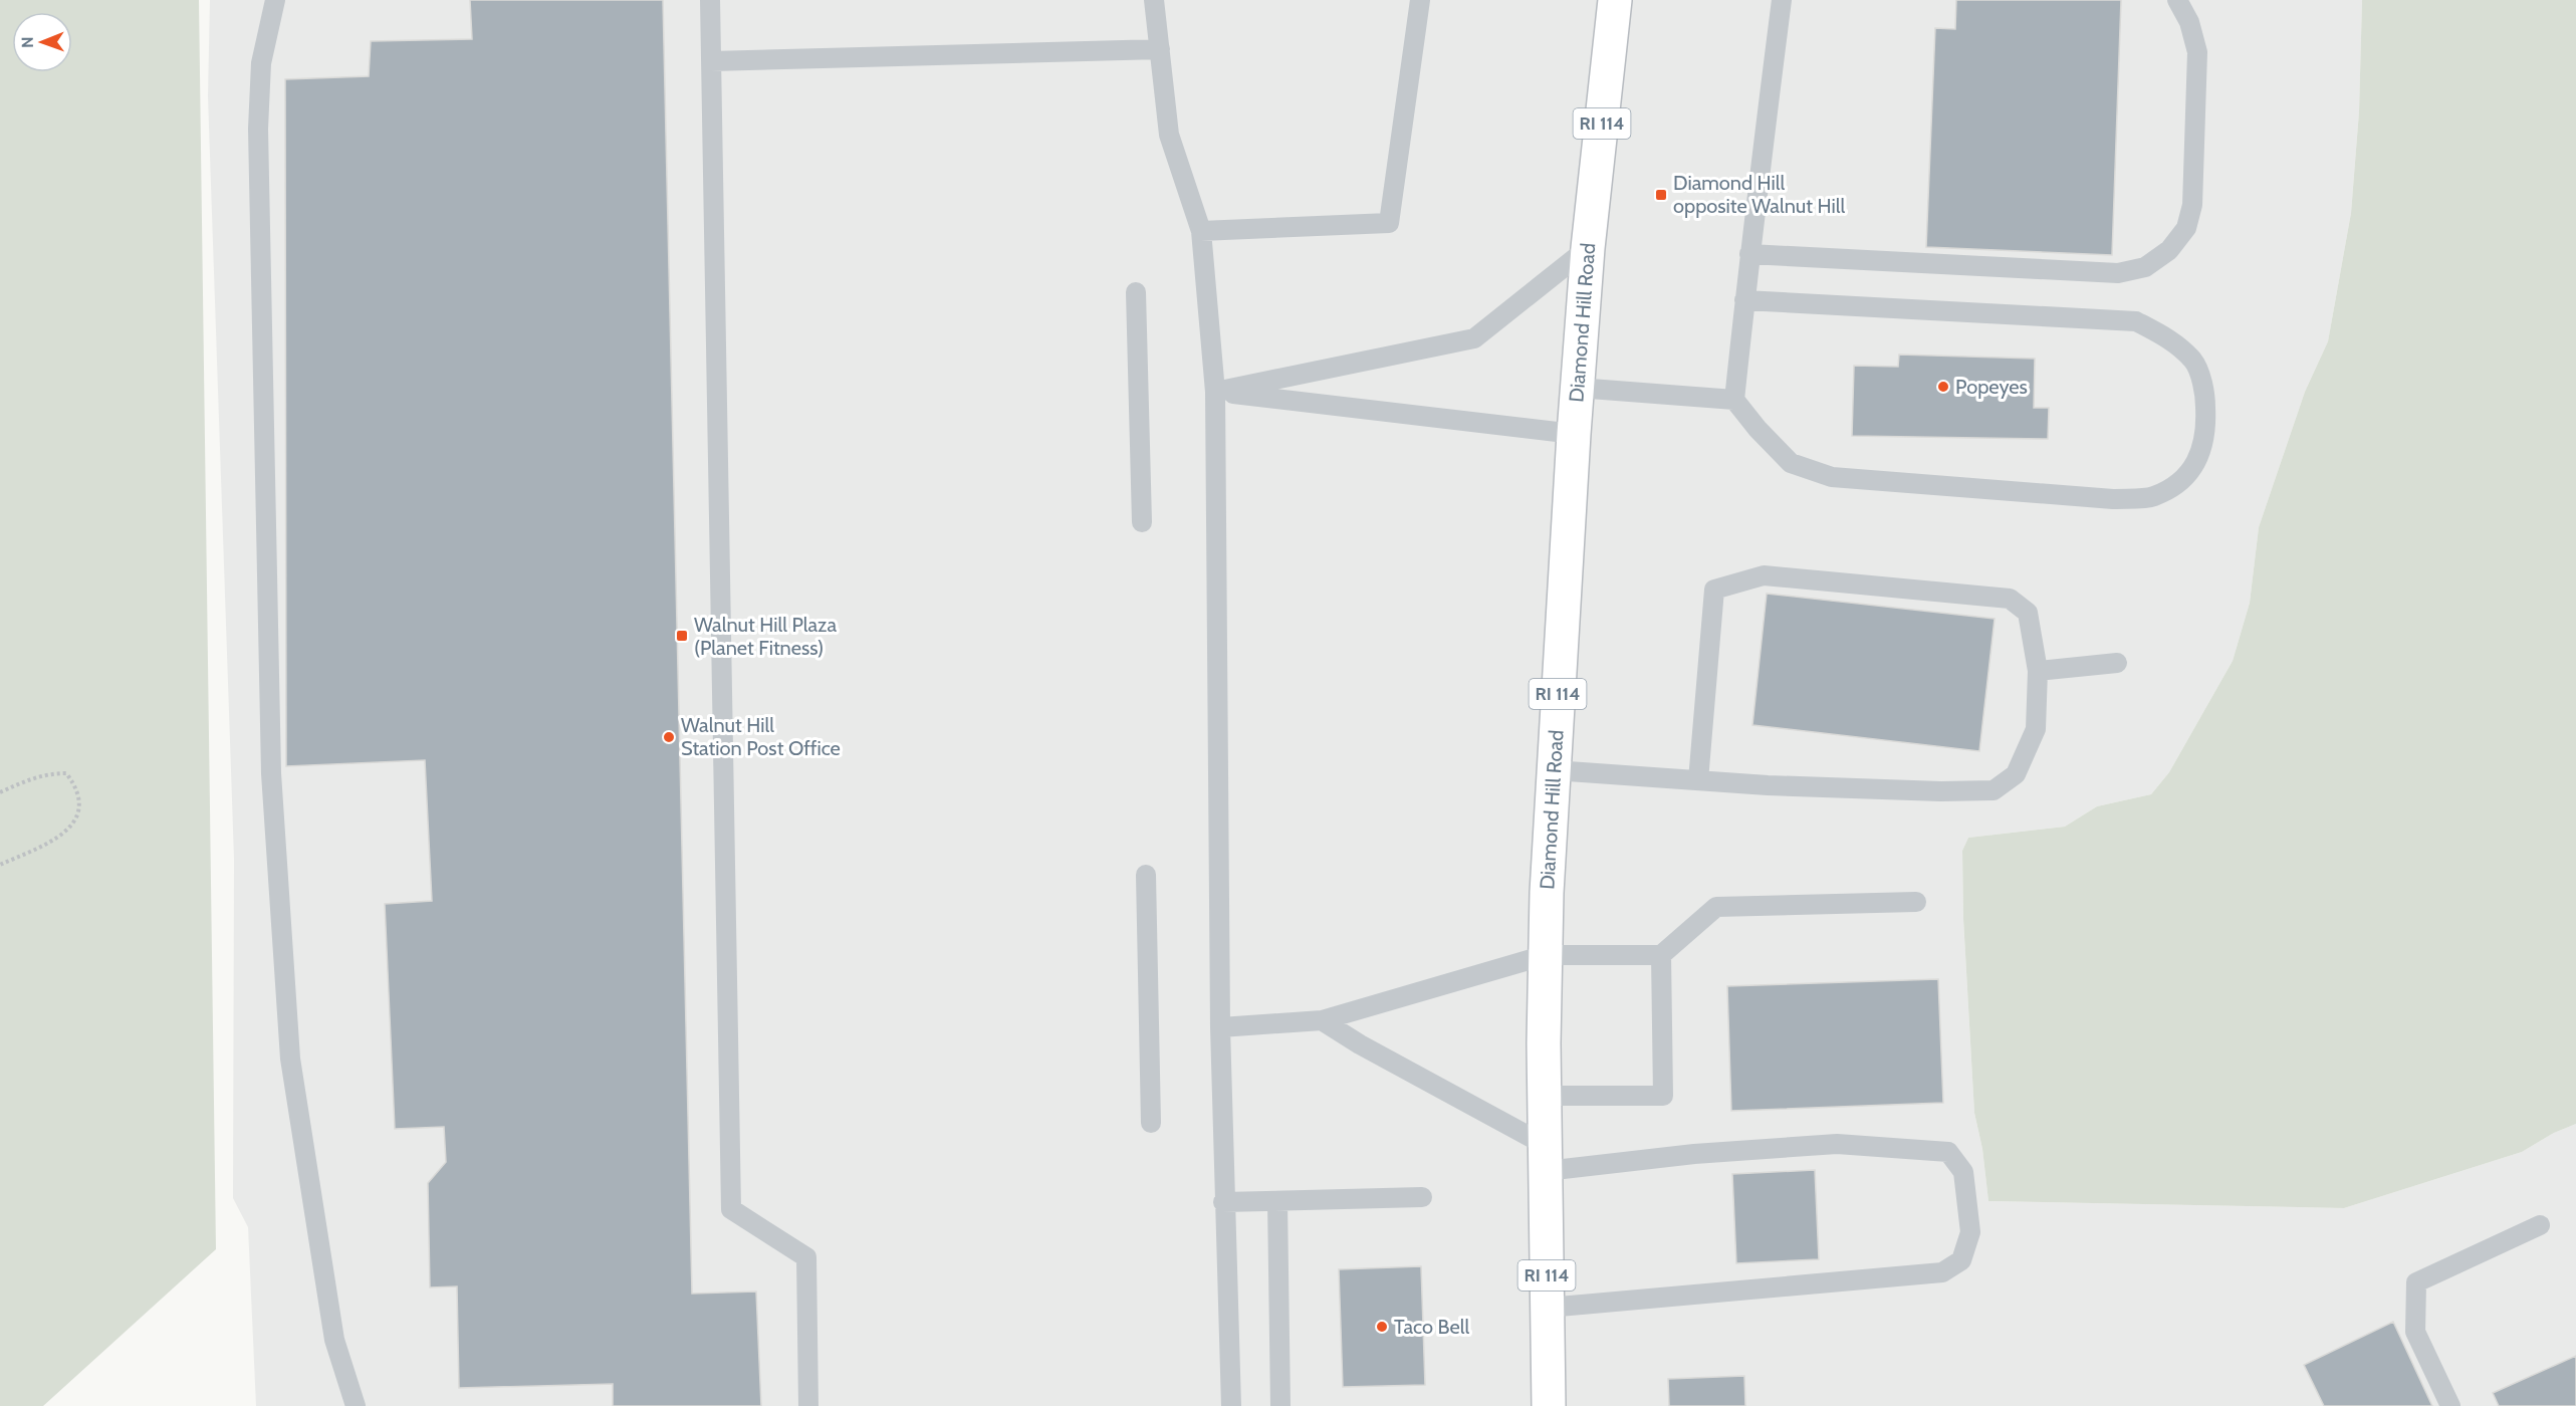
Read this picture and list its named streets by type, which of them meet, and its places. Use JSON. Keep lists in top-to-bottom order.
{
  "streets": {
    "main road": ["RI 114", "Diamond Hill Road"]
  },
  "places": {
    "transit": ["Diamond Hill opposite Walnut Hill", "Walnut Hill Plaza (Planet Fitness)"],
    "other": ["Popeyes", "Walnut Hill Station Post Office", "Taco Bell"]
  },
  "north": "left"
}
